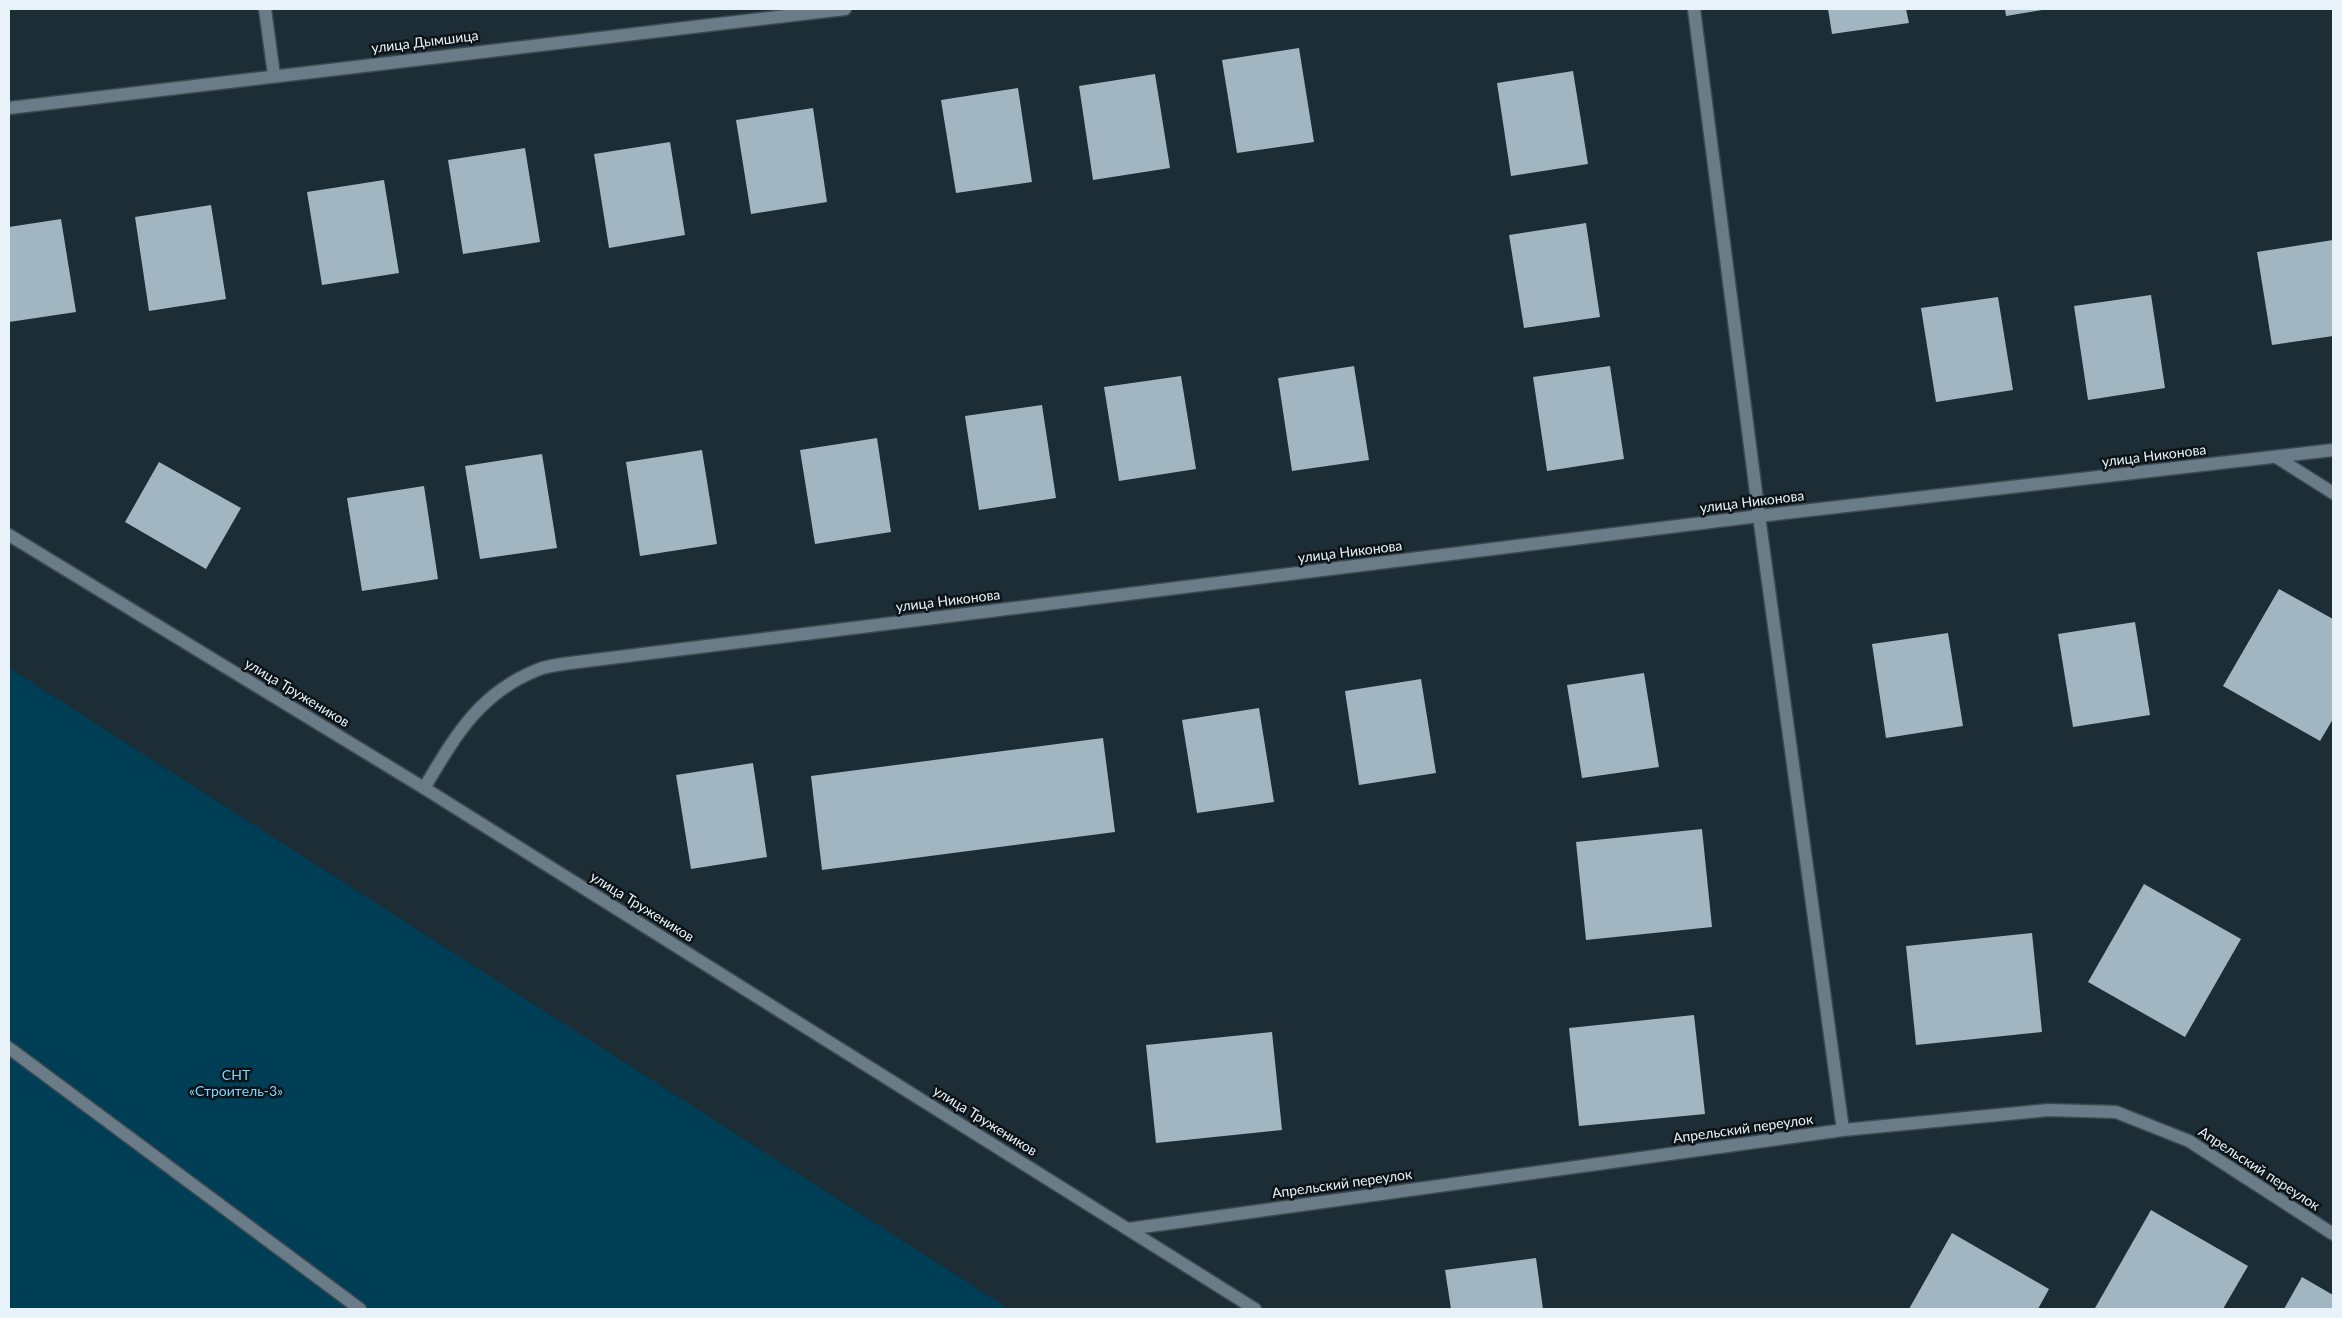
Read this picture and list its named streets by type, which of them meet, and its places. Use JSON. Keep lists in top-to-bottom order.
{
  "streets": {
    "street": [
      "улица Дымшица",
      "улица Никонова",
      "улица Тружеников",
      "Апрельский переулок"
    ]
  },
  "crossings": [
    ["улица Никонова", "улица Тружеников"],
    ["улица Тружеников", "Апрельский переулок"]
  ],
  "parks": ["СНТ «Строитель-3»"]
}
